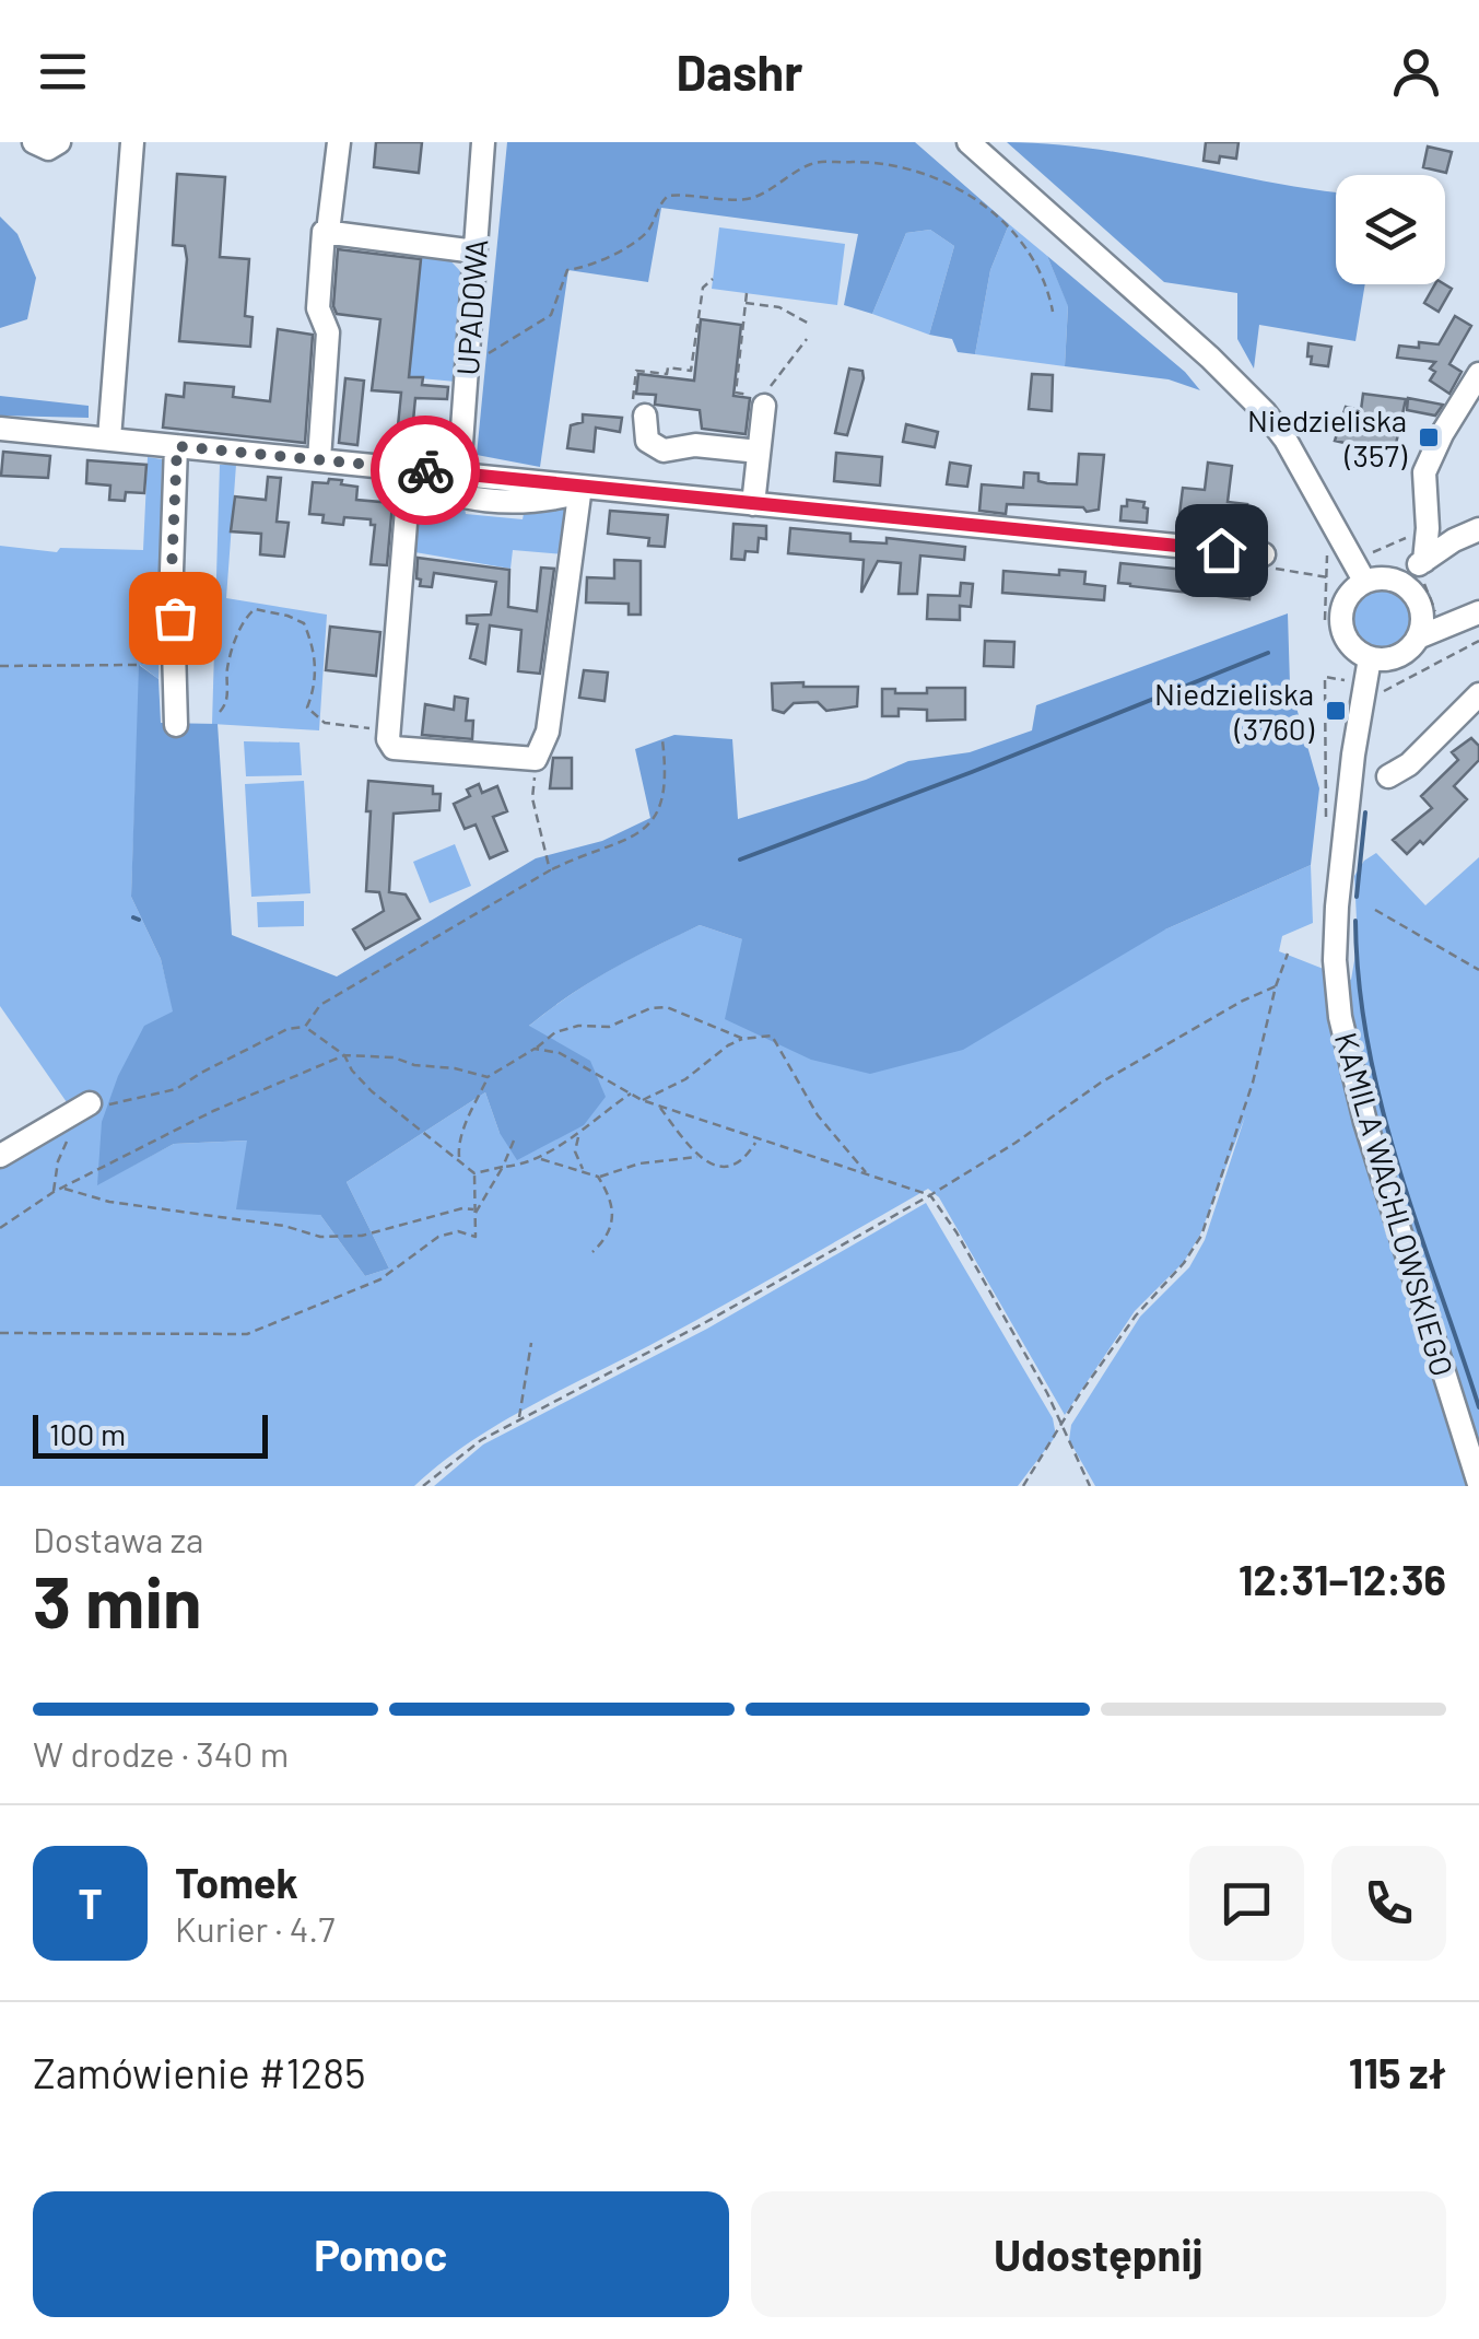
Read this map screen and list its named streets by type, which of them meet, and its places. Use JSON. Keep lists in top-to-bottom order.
{
  "streets": {
    "street": ["UPADOWA", "KAMILA WACHLOWSKIEGO"]
  },
  "places": {
    "transit": ["Niedzieliska (357)", "Niedzieliska (3760)"]
  },
  "scale_bar": "100 m",
  "page": {
    "header": "Dashr",
    "scale": "100 m",
    "heading": ["3 min", "Dostawa za", "12:31–12:36"],
    "panel": [
      "Tomek",
      "Kurier · 4.7",
      "Zamówienie #1285",
      "115 zł"
    ],
    "bar": "W drodze · 340 m",
    "round": "T",
    "buttons": ["Pomoc", "Udostępnij"]
  }
}
